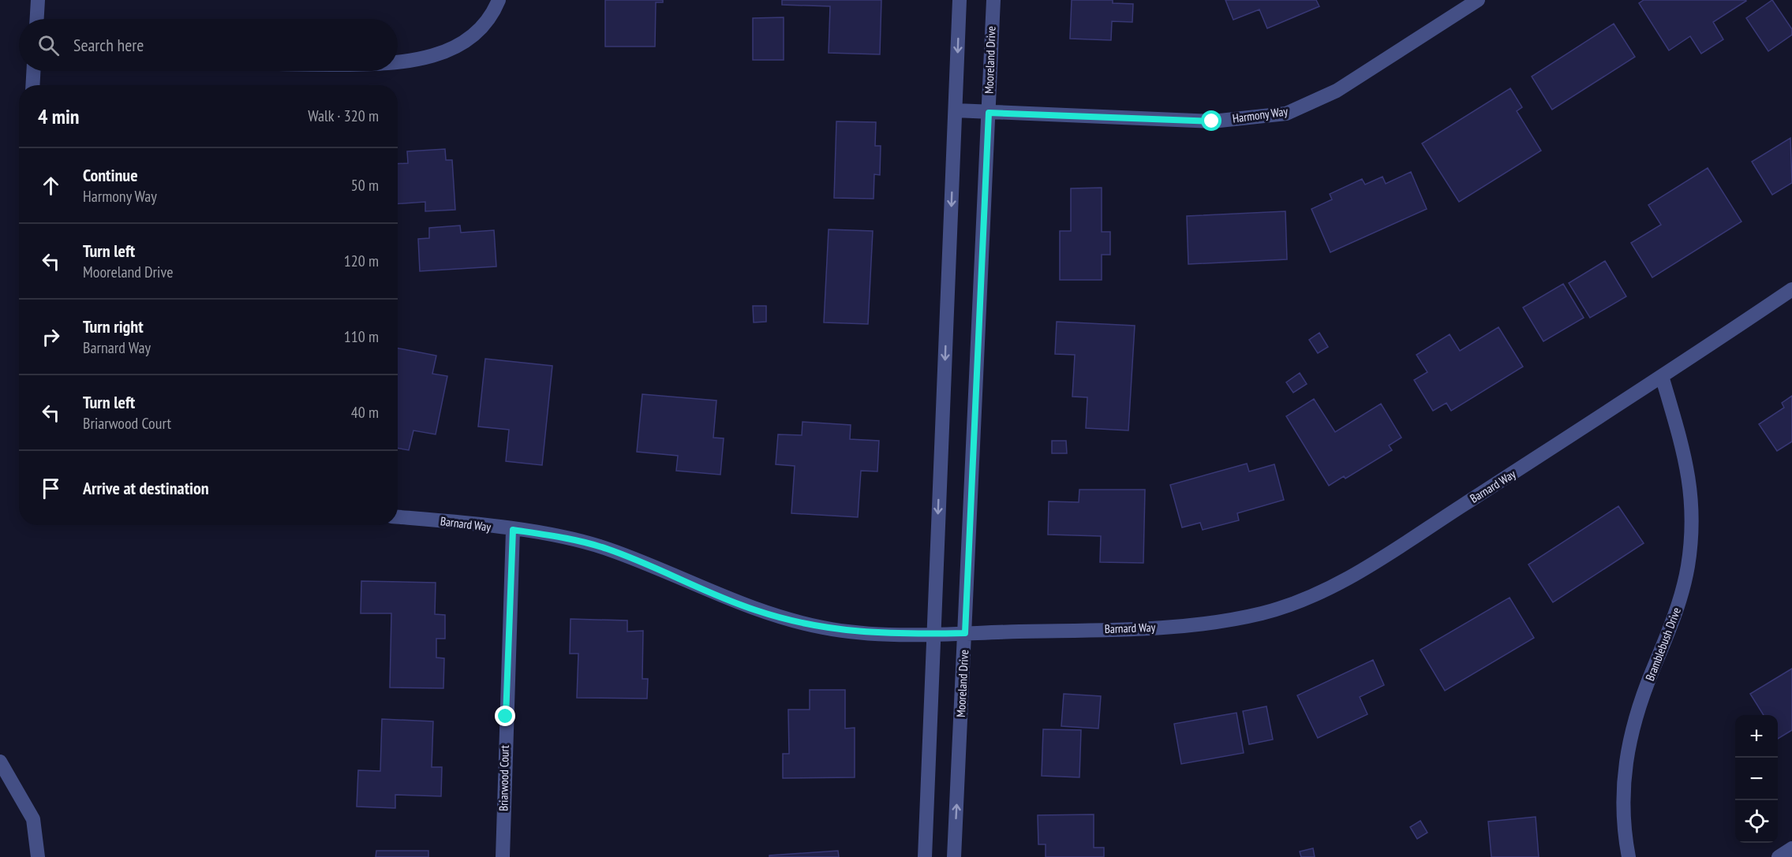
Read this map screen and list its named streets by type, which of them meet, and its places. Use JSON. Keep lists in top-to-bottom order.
{
  "streets": {
    "street": [
      "Mooreland Drive",
      "Harmony Way",
      "Barnard Way",
      "Bramblebush Drive",
      "Briarwood Court"
    ]
  },
  "crossings": [
    ["Mooreland Drive", "Harmony Way"],
    ["Mooreland Drive", "Barnard Way"],
    ["Barnard Way", "Bramblebush Drive"],
    ["Barnard Way", "Briarwood Court"]
  ],
  "page": {
    "search": "Search here",
    "heading": ["4 min", "Walk · 320 m"],
    "list": [
      ["Continue", "Harmony Way", "50 m"],
      ["Turn left", "Mooreland Drive", "120 m"],
      ["Turn right", "Barnard Way", "110 m"],
      ["Turn left", "Briarwood Court", "40 m"],
      "Arrive at destination"
    ],
    "map_buttons": ["+", "−"]
  }
}
